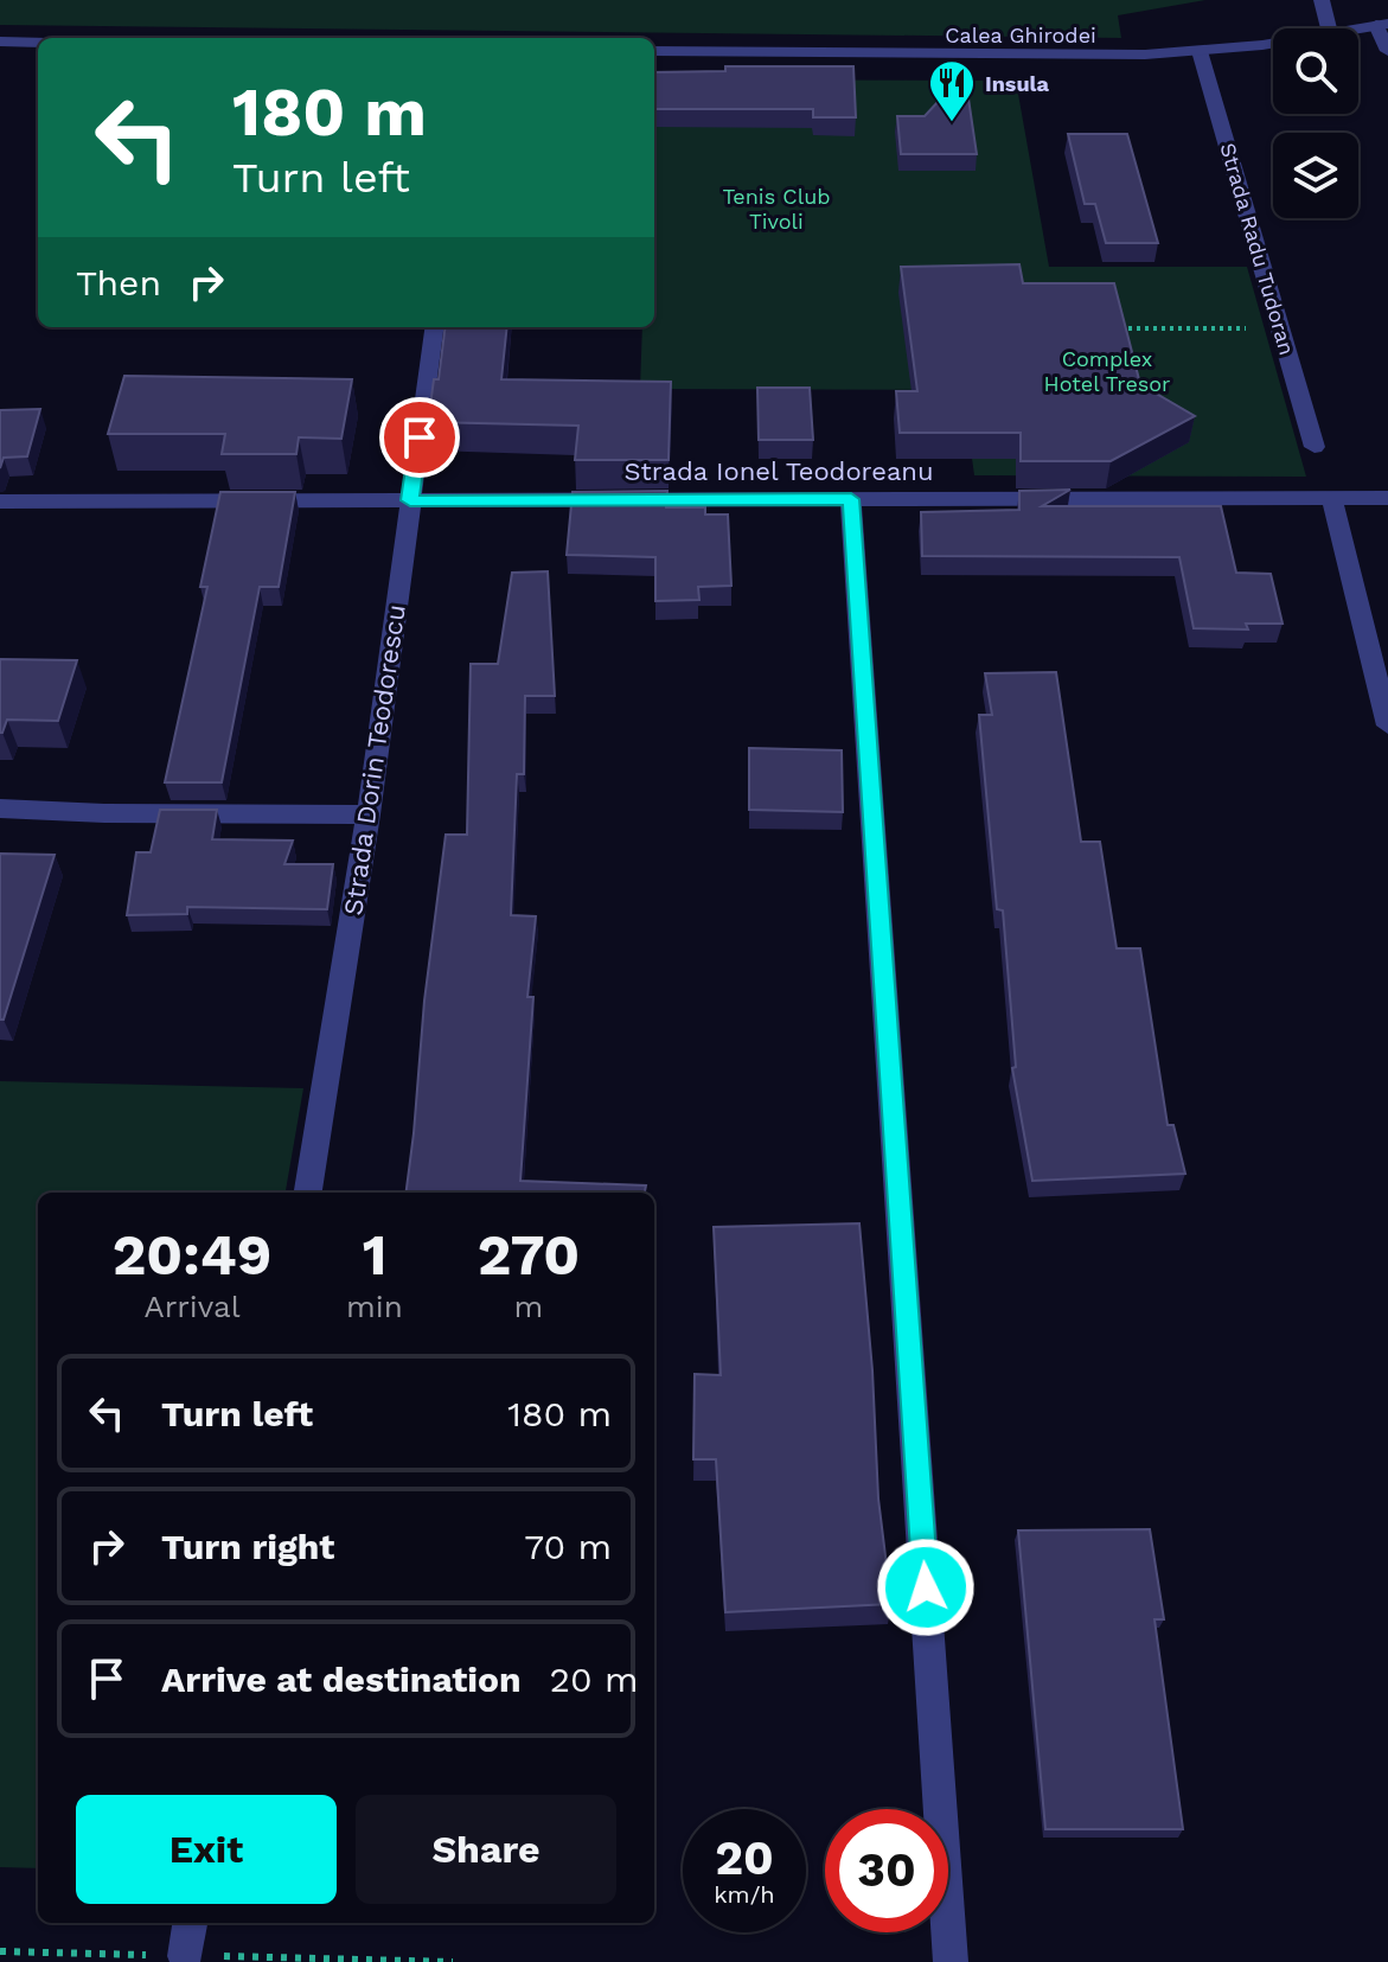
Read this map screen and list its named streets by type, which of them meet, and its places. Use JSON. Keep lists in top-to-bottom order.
{
  "streets": {
    "street": [
      "Calea Ghirodei",
      "Strada Radu Tudoran",
      "Strada Ionel Teodoreanu",
      "Strada Dorin Teodorescu"
    ]
  },
  "crossings": [
    ["Calea Ghirodei", "Strada Radu Tudoran"],
    ["Strada Ionel Teodoreanu", "Strada Dorin Teodorescu"]
  ],
  "parks": ["Tenis Club Tivoli", "Complex Hotel Tresor"],
  "places": {
    "restaurant": ["Insula"]
  },
  "page": {
    "turn": ["180 m", "Turn left"],
    "then": "Then",
    "eta": [
      "20:49",
      "Arrival",
      "1",
      "min",
      "270",
      "m"
    ],
    "list": [
      {
        "name": "Turn left",
        "value": "180 m"
      },
      {
        "name": "Turn right",
        "value": "70 m"
      },
      {
        "name": "Arrive at destination",
        "value": "20 m"
      }
    ],
    "buttons": ["Exit", "Share"],
    "speed": "20 km/h",
    "limit": "30"
  }
}
